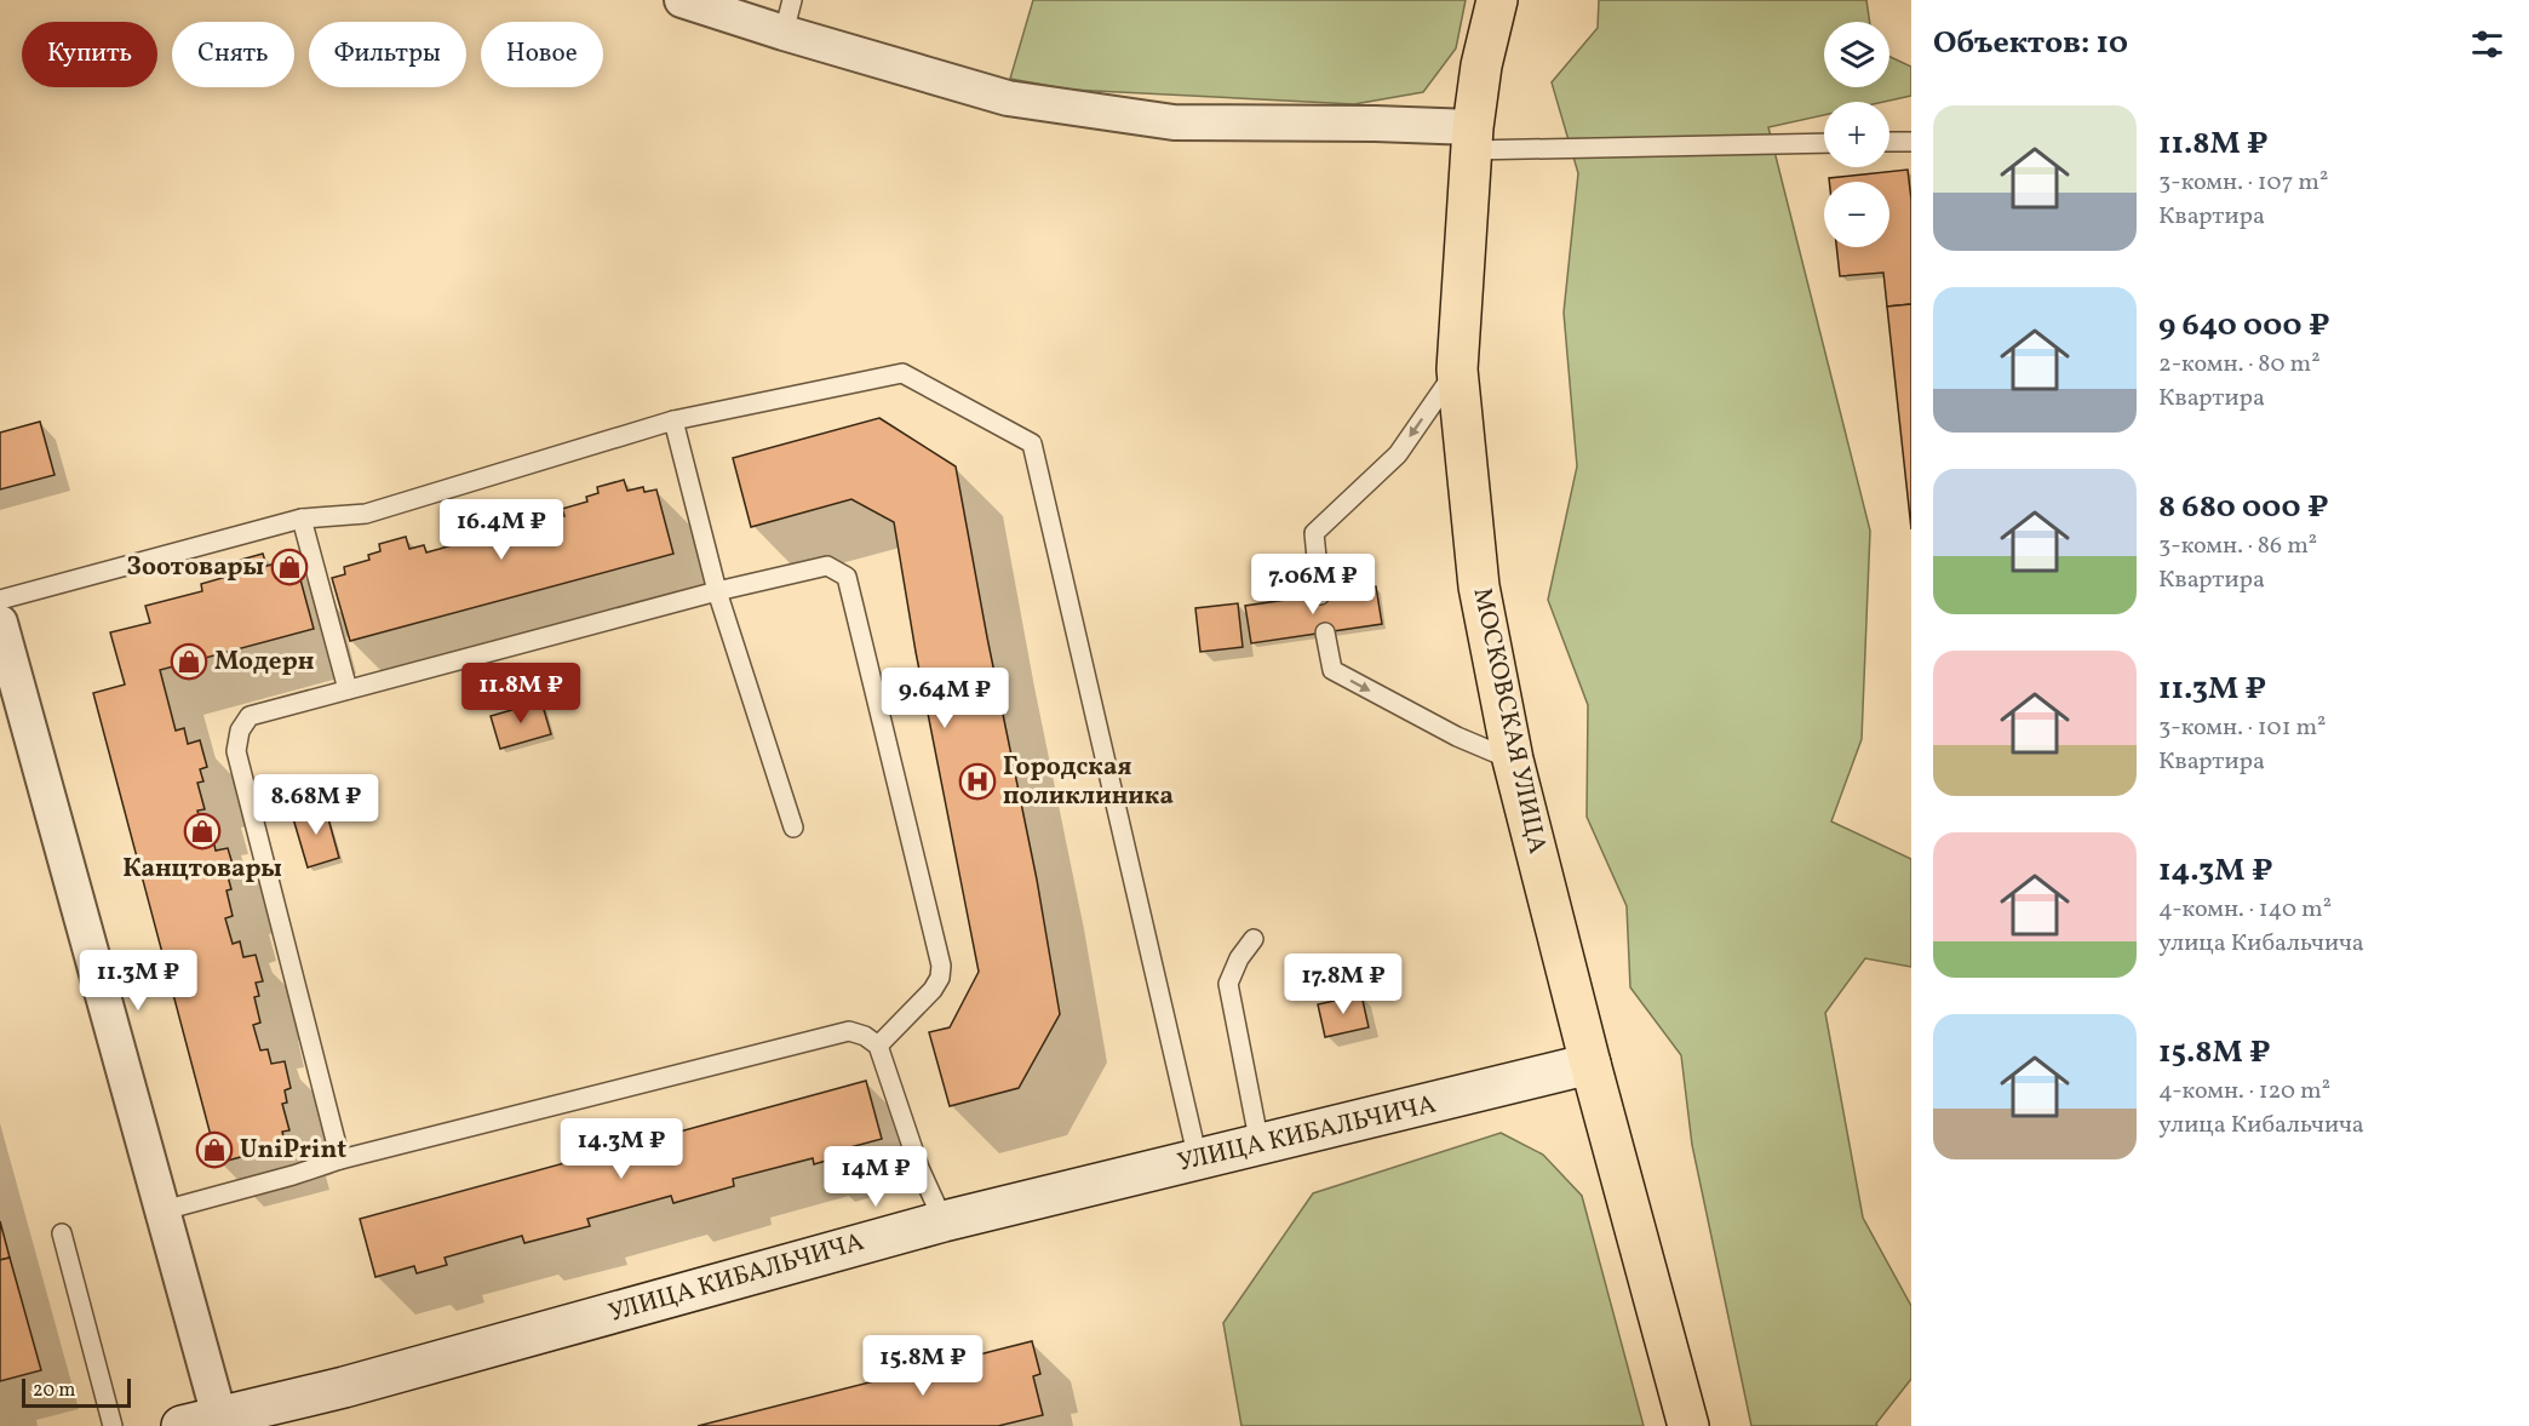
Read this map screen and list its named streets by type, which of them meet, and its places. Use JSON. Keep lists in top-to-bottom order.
{
  "streets": {
    "main road": ["МОСКОВСКАЯ УЛИЦА"],
    "street": ["УЛИЦА КИБАЛЬЧИЧА"]
  },
  "crossings": [
    ["МОСКОВСКАЯ УЛИЦА", "УЛИЦА КИБАЛЬЧИЧА"]
  ],
  "places": {
    "shop": [
      "Зоотовары",
      "Модерн",
      "Канцтовары",
      "UniPrint"
    ],
    "hospital": ["Городская поликлиника"]
  },
  "scale_bar": "20 m",
  "page": {
    "heading": "Объектов: 10",
    "map_buttons": ["+", "−"],
    "chip": [
      "Купить",
      "Снять",
      "Фильтры",
      "Новое"
    ],
    "list": [
      {
        "name": "11.8M ₽",
        "note": "3-комн. · 107 m² · Квартира"
      },
      {
        "name": "9 640 000 ₽",
        "note": "2-комн. · 80 m² · Квартира"
      },
      {
        "name": "8 680 000 ₽",
        "note": "3-комн. · 86 m² · Квартира"
      },
      {
        "name": "11.3M ₽",
        "note": "3-комн. · 101 m² · Квартира"
      },
      {
        "name": "14.3M ₽",
        "note": "4-комн. · 140 m² · улица Кибальчича"
      },
      {
        "name": "15.8M ₽",
        "note": "4-комн. · 120 m² · улица Кибальчича"
      }
    ],
    "price": [
      "16.4M ₽",
      "7.06M ₽",
      "11.8M ₽",
      "9.64M ₽",
      "8.68M ₽",
      "11.3M ₽",
      "17.8M ₽",
      "14.3M ₽",
      "14M ₽",
      "15.8M ₽"
    ],
    "scale": "20 m"
  }
}
